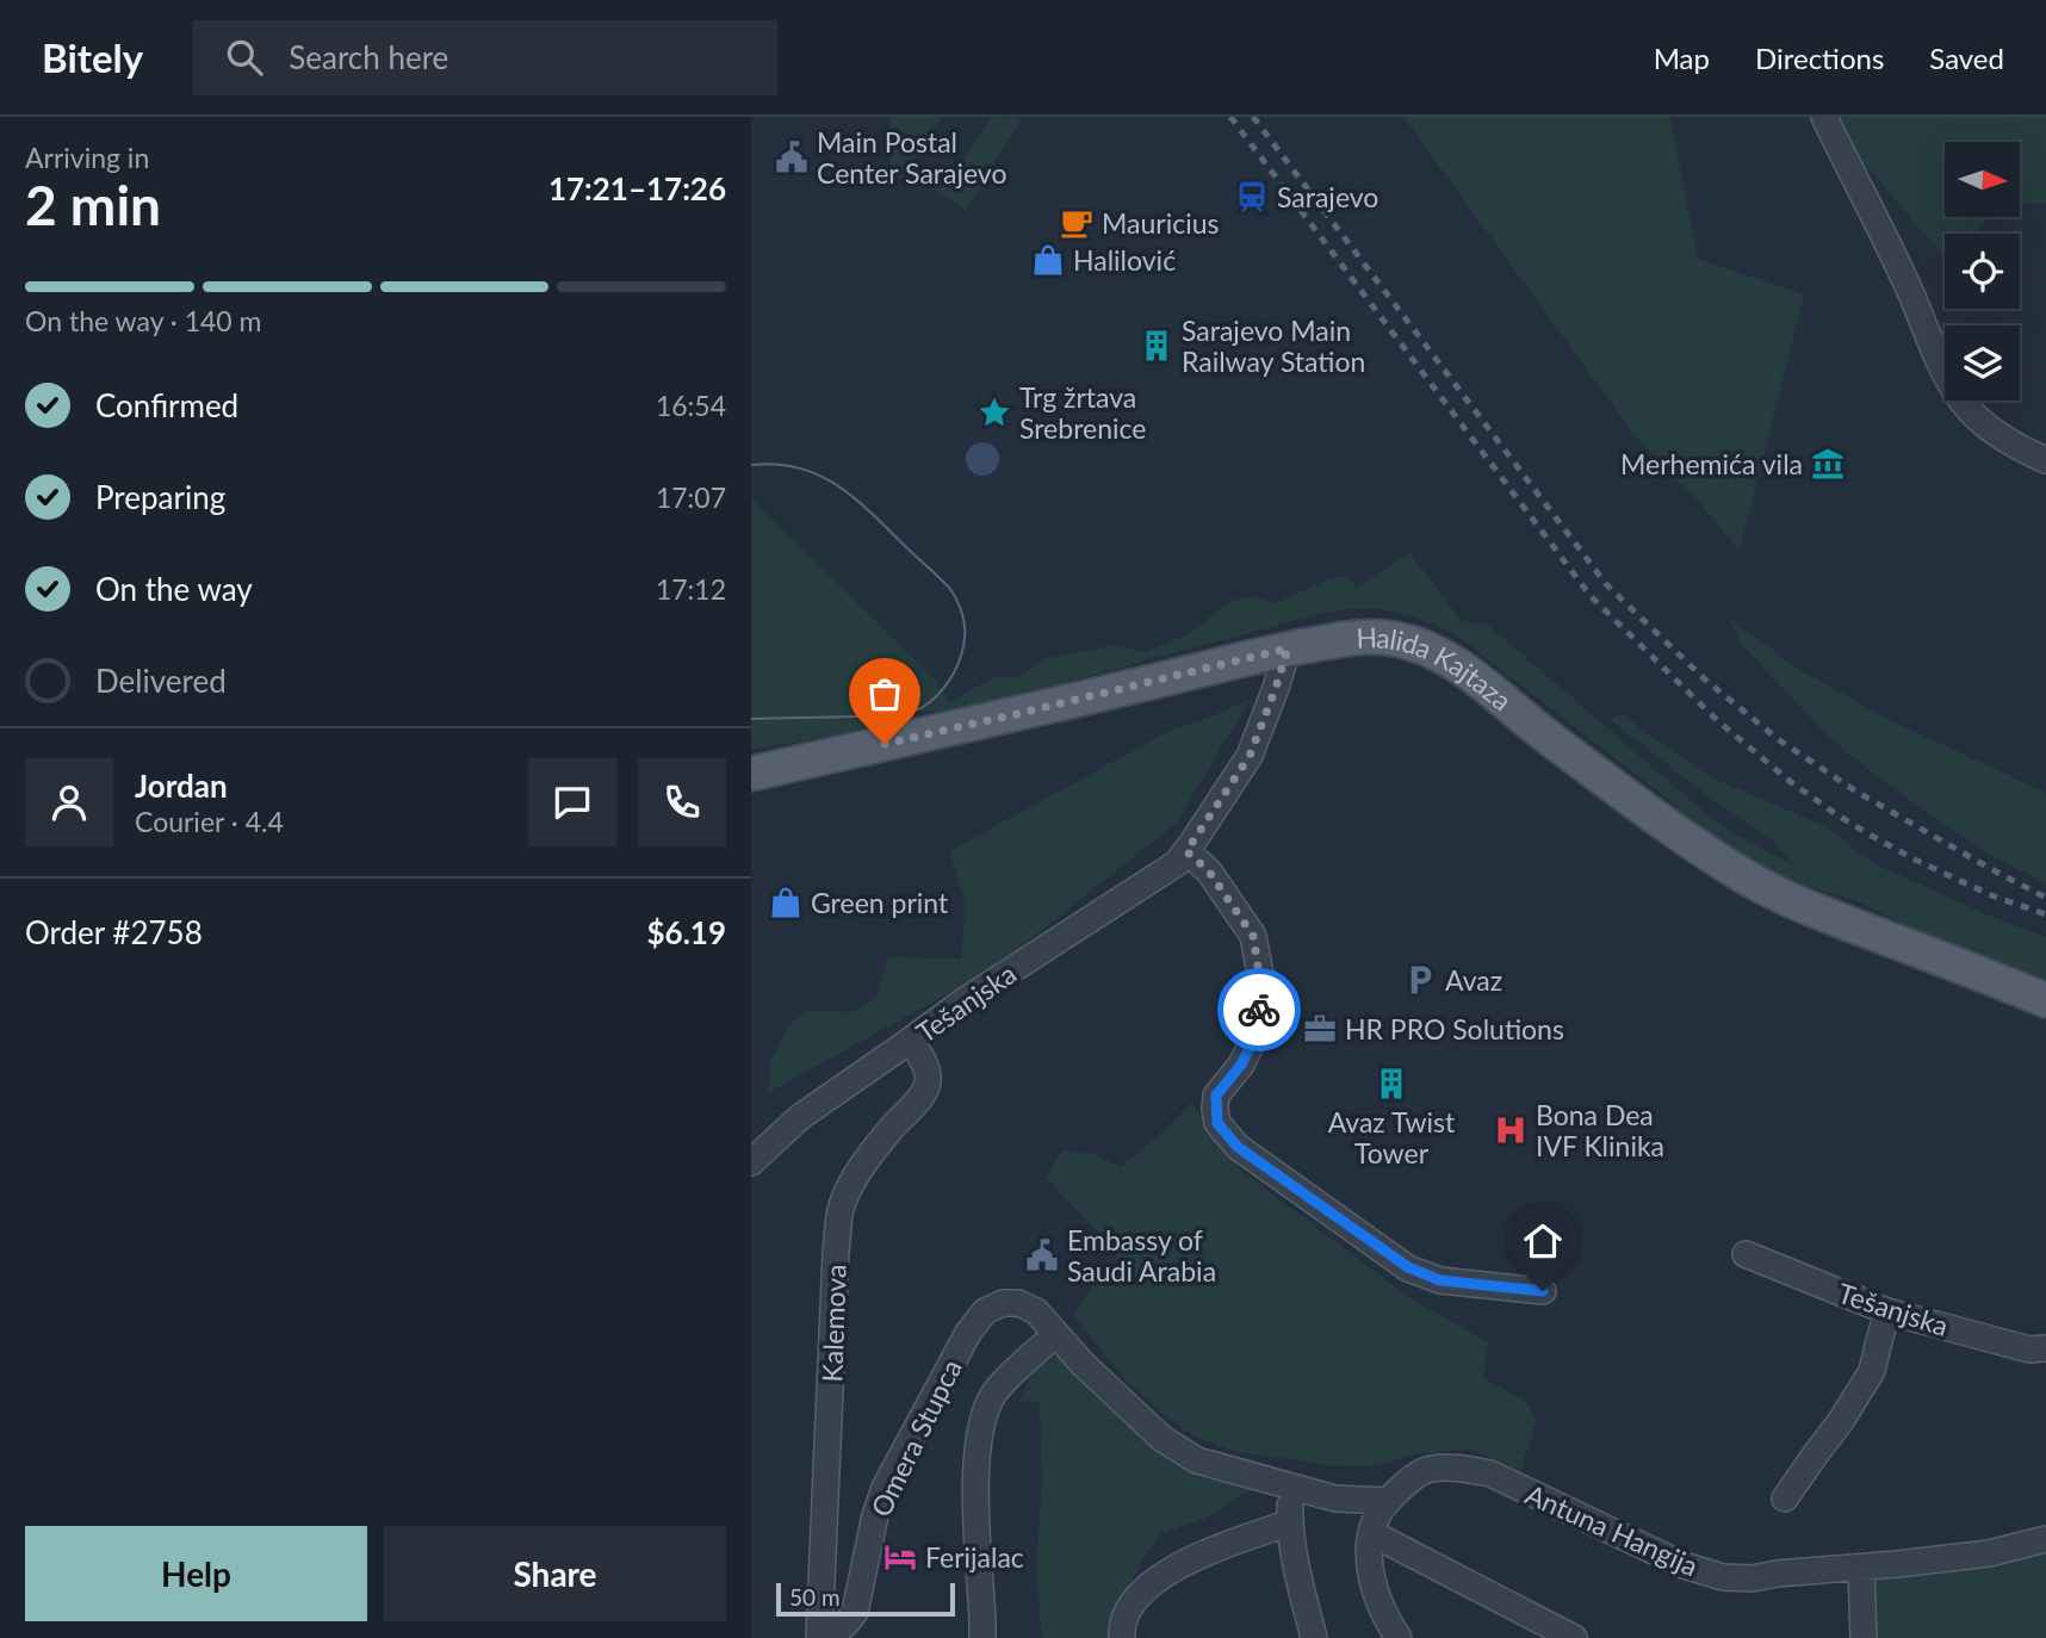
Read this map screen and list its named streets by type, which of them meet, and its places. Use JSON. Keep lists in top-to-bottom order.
{
  "streets": {
    "main road": ["Halida Kajtaza"],
    "street": [
      "Tešanjska",
      "Kalemova",
      "Omera Stupca",
      "Antuna Hangija"
    ]
  },
  "crossings": [
    ["Halida Kajtaza", "Tešanjska"],
    ["Tešanjska", "Kalemova"],
    ["Kalemova", "Omera Stupca"],
    ["Omera Stupca", "Antuna Hangija"]
  ],
  "places": {
    "public building": ["Main Postal Center Sarajevo", "Embassy of Saudi Arabia"],
    "station": ["Sarajevo"],
    "cafe": ["Mauricius"],
    "shop": ["Halilović", "Green print"],
    "building": ["Sarajevo Main Railway Station", "Avaz Twist Tower"],
    "place": ["Trg žrtava Srebrenice"],
    "museum": ["Merhemića vila"],
    "parking": ["Avaz"],
    "office": ["HR PRO Solutions"],
    "hospital": ["Bona Dea IVF Klinika"],
    "hotel": ["Ferijalac"]
  },
  "scale_bar": "50 m",
  "north": "right",
  "page": {
    "header": "Bitely",
    "search": "Search here",
    "nav": ["Map", "Directions", "Saved"],
    "heading": ["2 min", "Arriving in", "17:21–17:26"],
    "panel": [
      "Jordan",
      "Courier · 4.4",
      "Order #2758",
      "$6.19"
    ],
    "bar": "On the way · 140 m",
    "list": [
      ["Confirmed", "16:54"],
      ["Preparing", "17:07"],
      ["On the way", "17:12"],
      "Delivered"
    ],
    "buttons": ["Help", "Share"],
    "scale": "50 m"
  }
}
